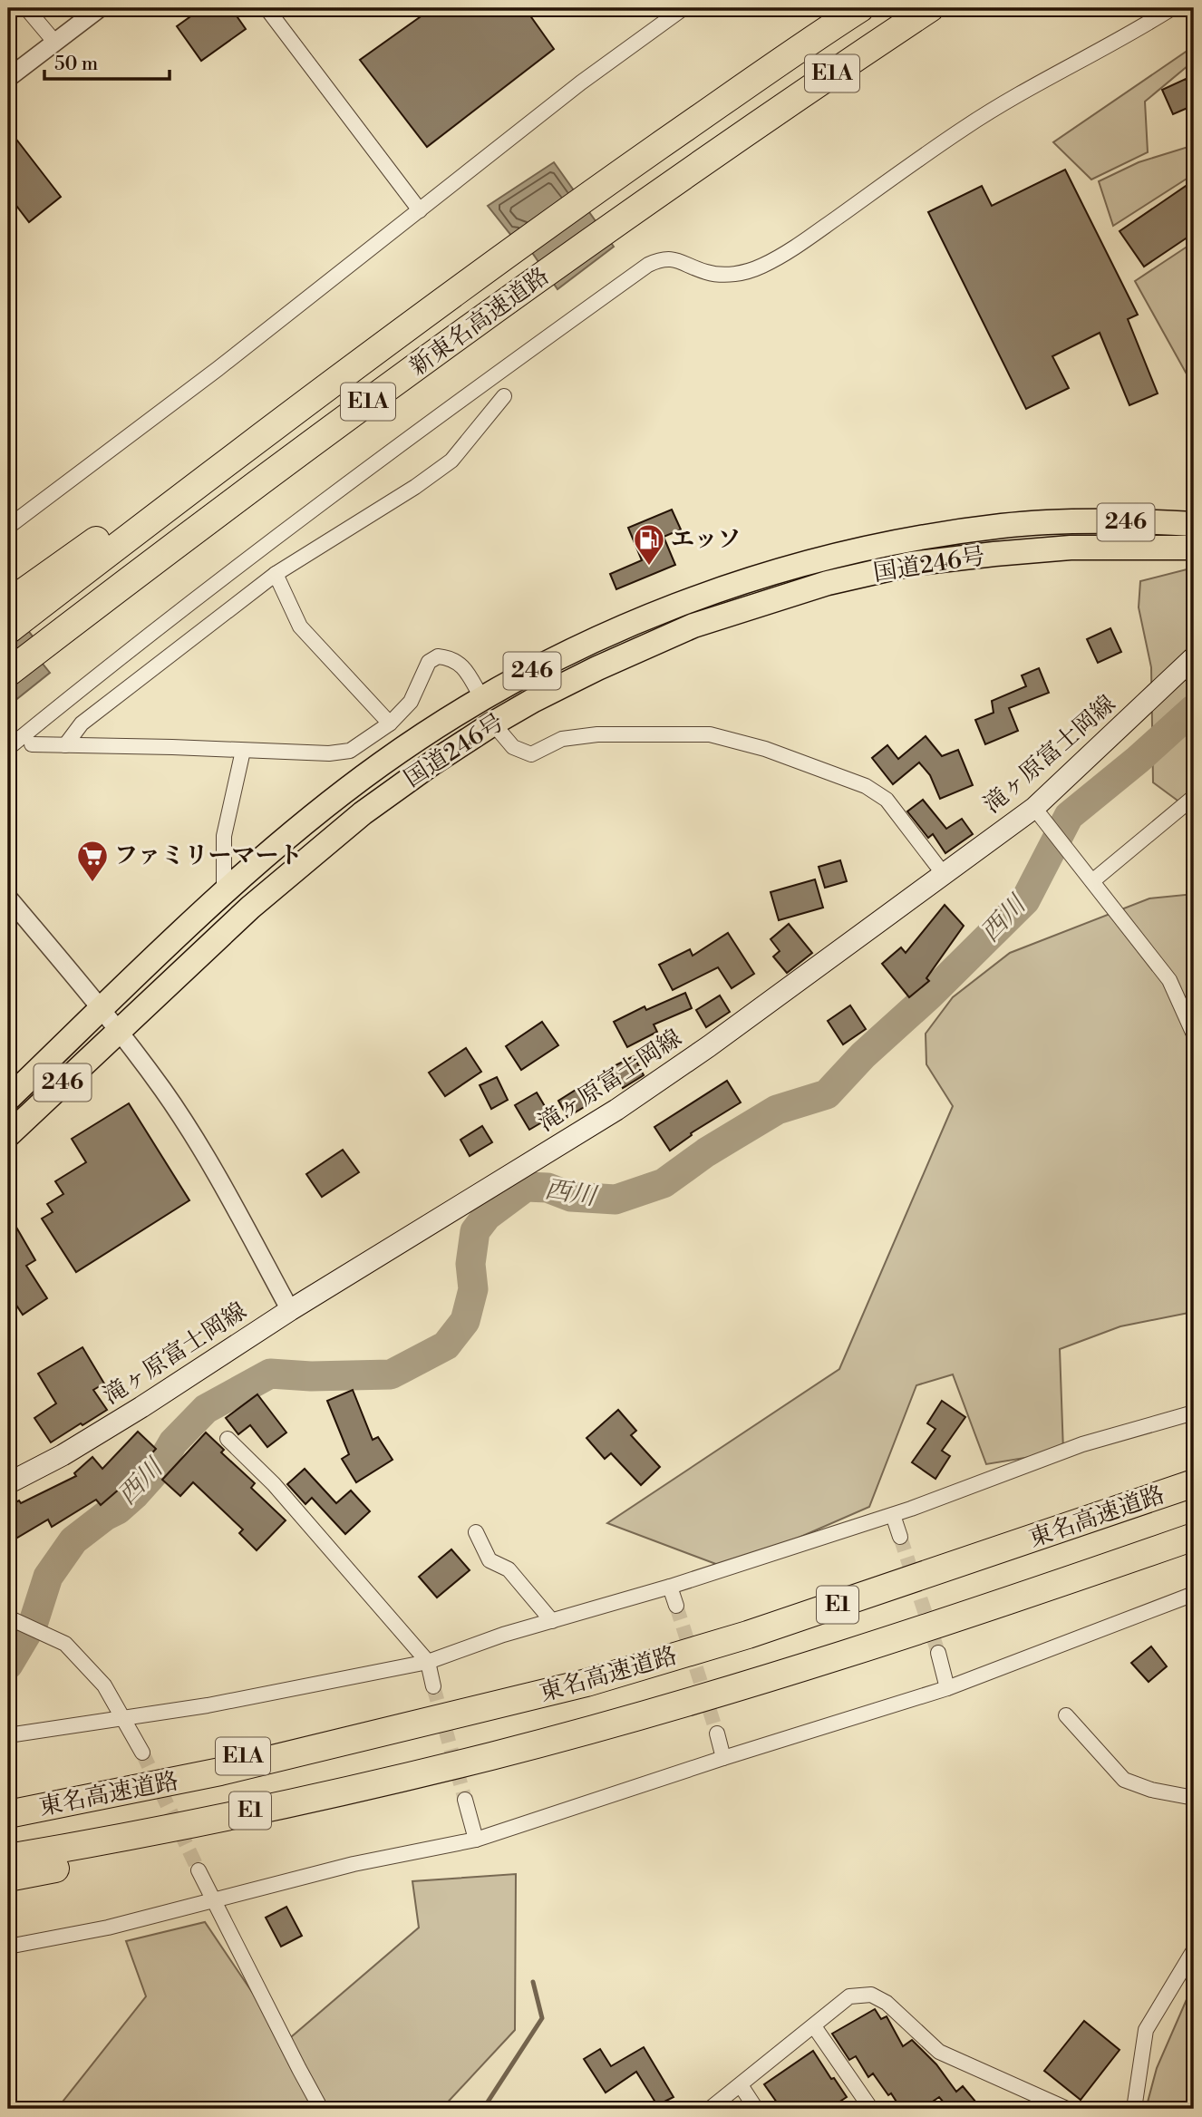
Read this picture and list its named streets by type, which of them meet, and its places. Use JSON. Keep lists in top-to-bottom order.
{
  "streets": {
    "highway": [
      "E1A",
      "新東名高速道路",
      "246",
      "国道246号",
      "東名高速道路",
      "E1"
    ],
    "main road": ["滝ヶ原富士岡線"]
  },
  "crossings": [
    ["E1A", "東名高速道路"]
  ],
  "water": ["西川"],
  "places": {
    "fuel station": ["エッソ"],
    "supermarket": ["ファミリーマート"]
  },
  "scale_bar": "50 m"
}
